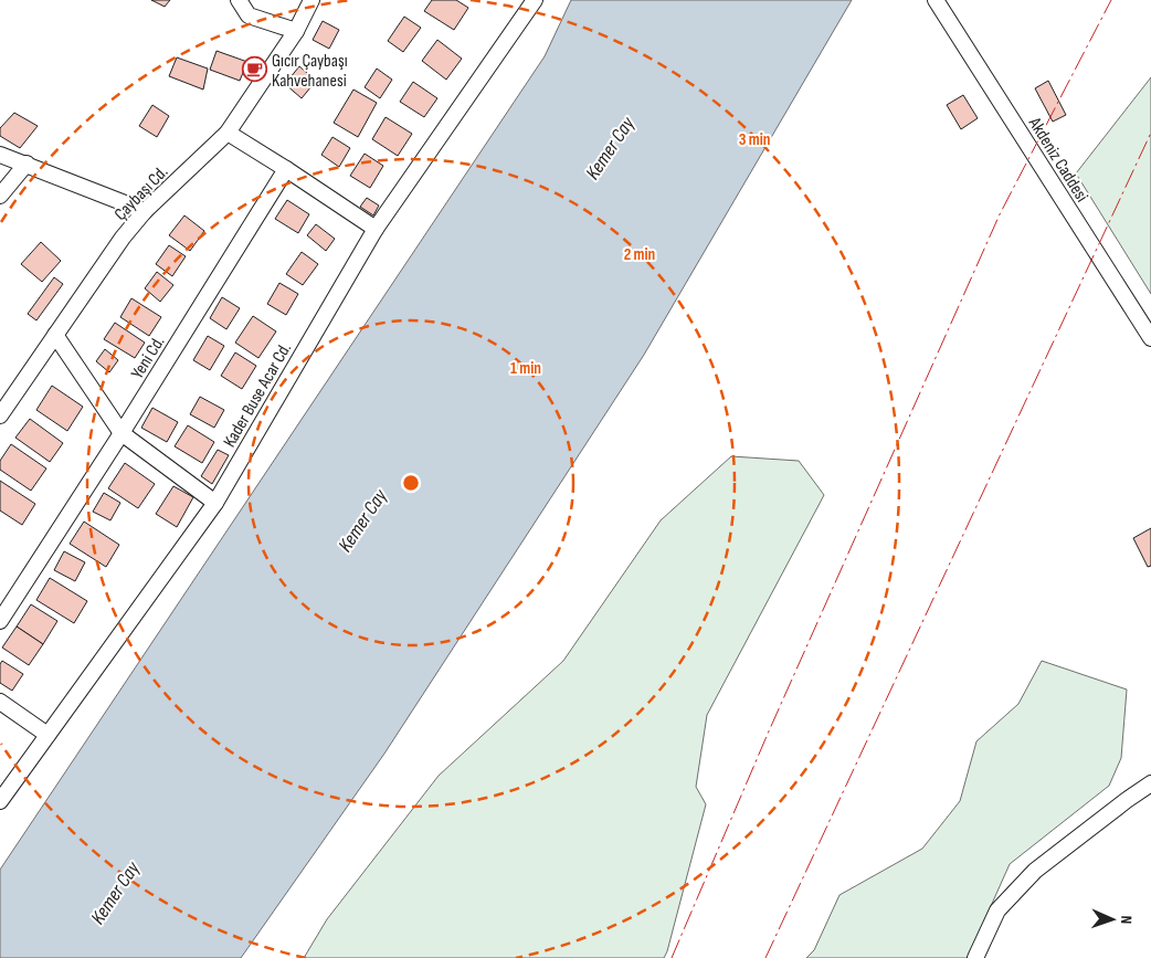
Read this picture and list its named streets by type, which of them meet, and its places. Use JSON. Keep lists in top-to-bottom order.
{
  "streets": {
    "street": [
      "Akdeniz Caddesi",
      "Çaybaşı Cd.",
      "Yeni Cd.",
      "Kader Buse Acar Cd."
    ]
  },
  "water": ["Kemer Cay"],
  "places": {
    "cafe": ["Gıcır Çaybaşı Kahvehanesi"]
  },
  "north": "right",
  "rings": ["3 min", "2 min", "1 min"]
}
